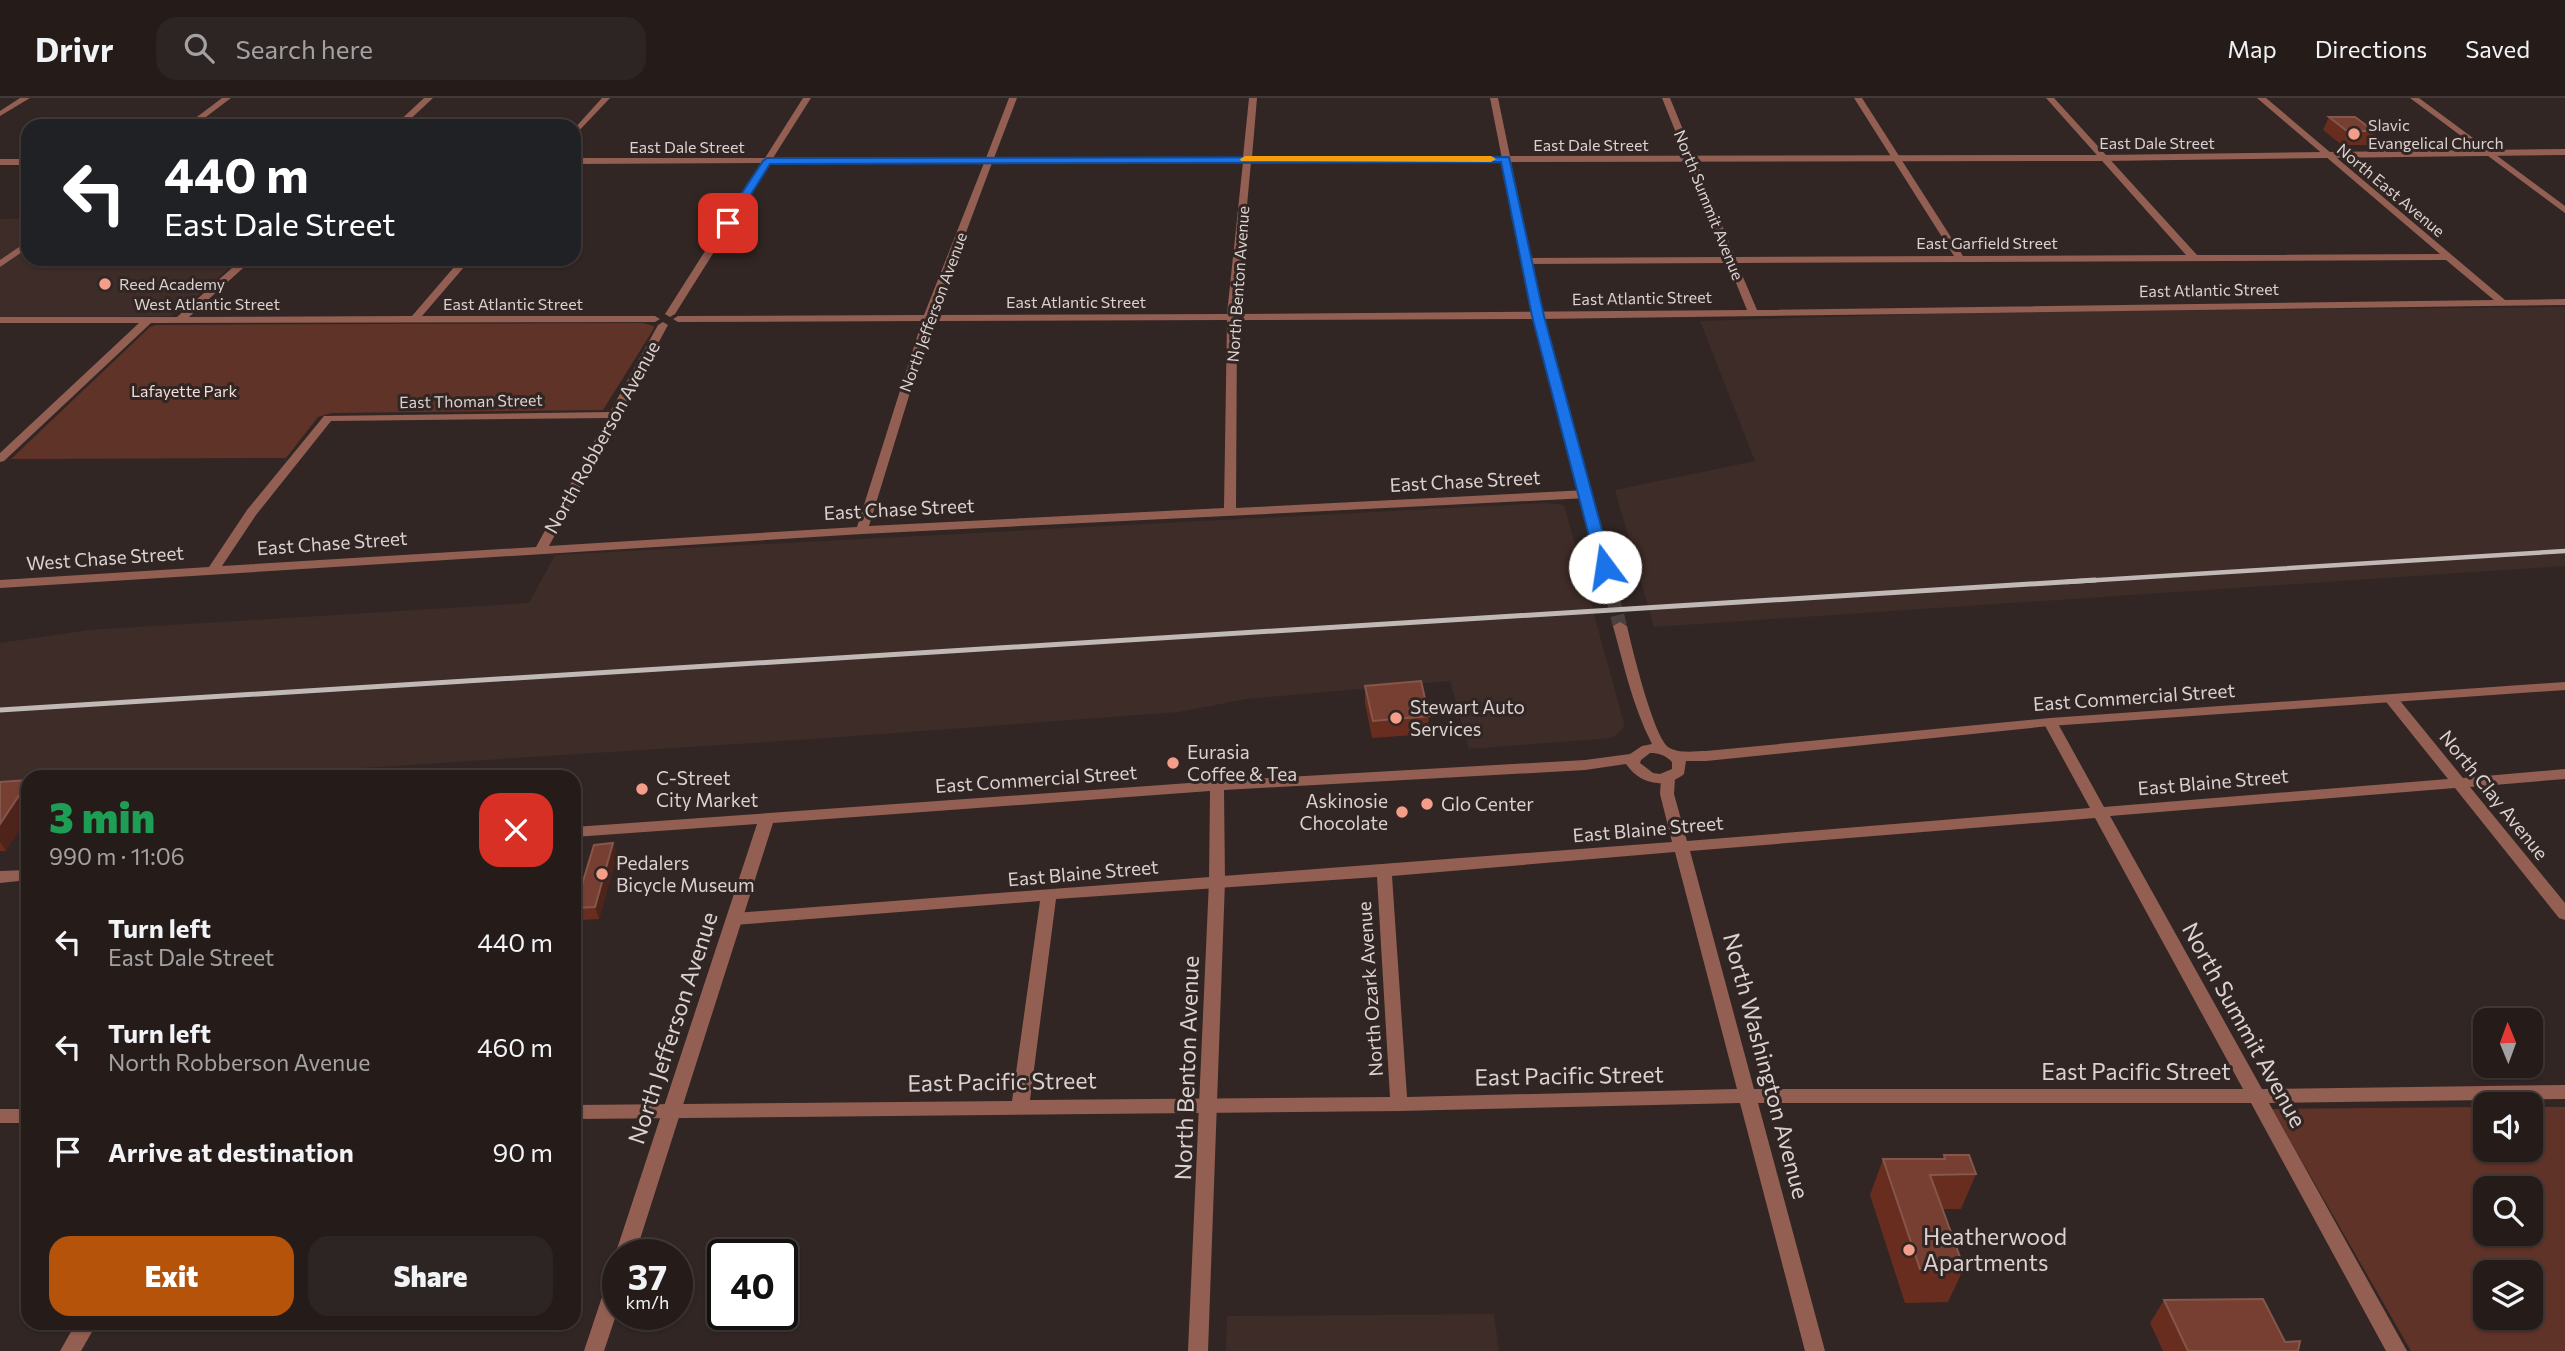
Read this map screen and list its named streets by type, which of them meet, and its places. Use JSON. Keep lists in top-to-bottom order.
{
  "streets": {
    "street": [
      "East Dale Street",
      "North East Avenue",
      "North Summit Avenue",
      "East Garfield Street",
      "North Benton Avenue",
      "East Atlantic Street",
      "West Atlantic Street",
      "North Jefferson Avenue",
      "East Thoman Street",
      "North Robberson Avenue",
      "East Chase Street",
      "West Chase Street",
      "East Commercial Street",
      "East Blaine Street",
      "North Clay Avenue",
      "North Ozark Avenue",
      "North Washington Avenue",
      "East Pacific Street"
    ]
  },
  "crossings": [
    ["East Dale Street", "North East Avenue"],
    ["East Dale Street", "North Summit Avenue"],
    ["East Dale Street", "North Benton Avenue"],
    ["East Dale Street", "North Jefferson Avenue"],
    ["North East Avenue", "East Garfield Street"],
    ["North East Avenue", "East Atlantic Street"],
    ["North Summit Avenue", "East Garfield Street"],
    ["North Summit Avenue", "East Atlantic Street"],
    ["North Summit Avenue", "East Commercial Street"],
    ["North Summit Avenue", "East Blaine Street"],
    ["North Summit Avenue", "East Pacific Street"],
    ["North Benton Avenue", "East Atlantic Street"],
    ["North Benton Avenue", "East Chase Street"],
    ["North Benton Avenue", "East Commercial Street"],
    ["North Benton Avenue", "East Blaine Street"],
    ["North Benton Avenue", "East Pacific Street"],
    ["East Atlantic Street", "West Atlantic Street"],
    ["East Atlantic Street", "North Jefferson Avenue"],
    ["East Atlantic Street", "North Robberson Avenue"],
    ["North Jefferson Avenue", "East Chase Street"],
    ["North Jefferson Avenue", "East Commercial Street"],
    ["North Jefferson Avenue", "East Blaine Street"],
    ["North Jefferson Avenue", "East Pacific Street"],
    ["East Thoman Street", "North Robberson Avenue"],
    ["East Thoman Street", "East Chase Street"],
    ["East Thoman Street", "West Chase Street"],
    ["North Robberson Avenue", "East Chase Street"],
    ["East Chase Street", "West Chase Street"],
    ["East Commercial Street", "North Clay Avenue"],
    ["East Blaine Street", "North Clay Avenue"],
    ["East Blaine Street", "North Ozark Avenue"],
    ["East Blaine Street", "North Washington Avenue"],
    ["North Ozark Avenue", "East Pacific Street"],
    ["North Washington Avenue", "East Pacific Street"]
  ],
  "parks": ["Lafayette Park"],
  "places": [
    "Slavic Evangelical Church",
    "Reed Academy",
    "Stewart Auto Services",
    "Eurasia Coffee & Tea",
    "C-Street City Market",
    "Glo Center",
    "Askinosie Chocolate",
    "Pedalers Bicycle Museum",
    "Heatherwood Apartments"
  ],
  "north": "top",
  "page": {
    "header": "Drivr",
    "search": "Search here",
    "nav": ["Map", "Directions", "Saved"],
    "turn": ["440 m", "East Dale Street"],
    "heading": ["3 min", "990 m · 11:06"],
    "list": [
      {
        "name": "Turn left",
        "note": "East Dale Street",
        "value": "440 m"
      },
      {
        "name": "Turn left",
        "note": "North Robberson Avenue",
        "value": "460 m"
      },
      {
        "name": "Arrive at destination",
        "value": "90 m"
      }
    ],
    "buttons": ["Exit", "Share"],
    "speed": "37 km/h",
    "limit": "40"
  }
}
